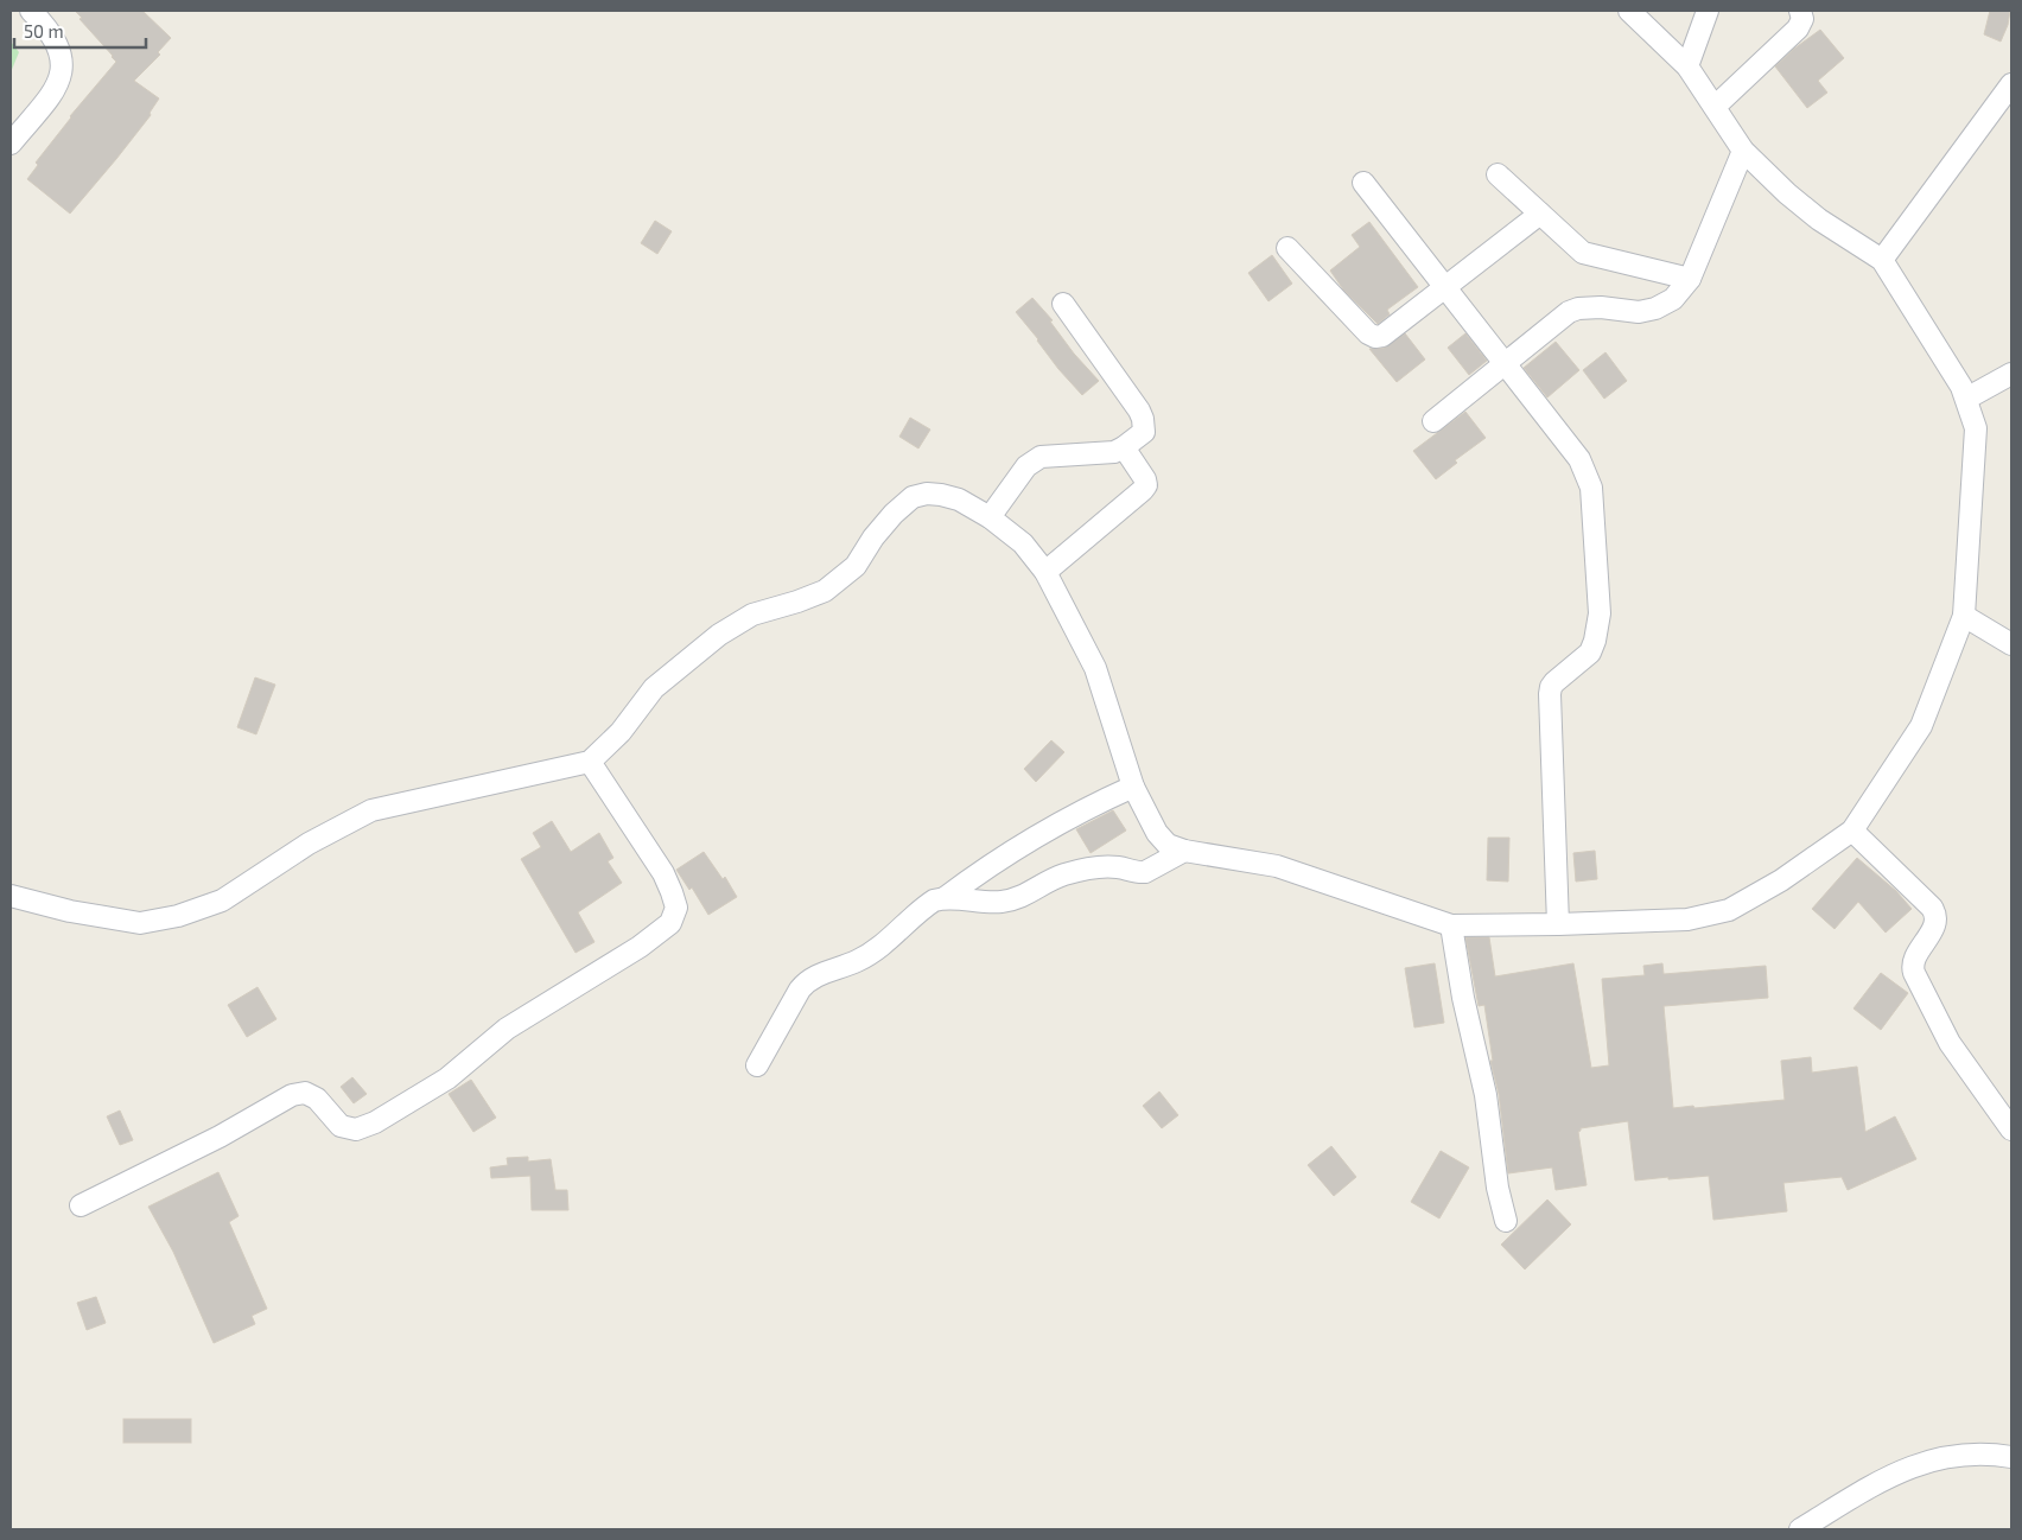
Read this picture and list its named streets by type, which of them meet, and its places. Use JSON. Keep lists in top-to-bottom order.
{
  "scale_bar": "50 m"
}
